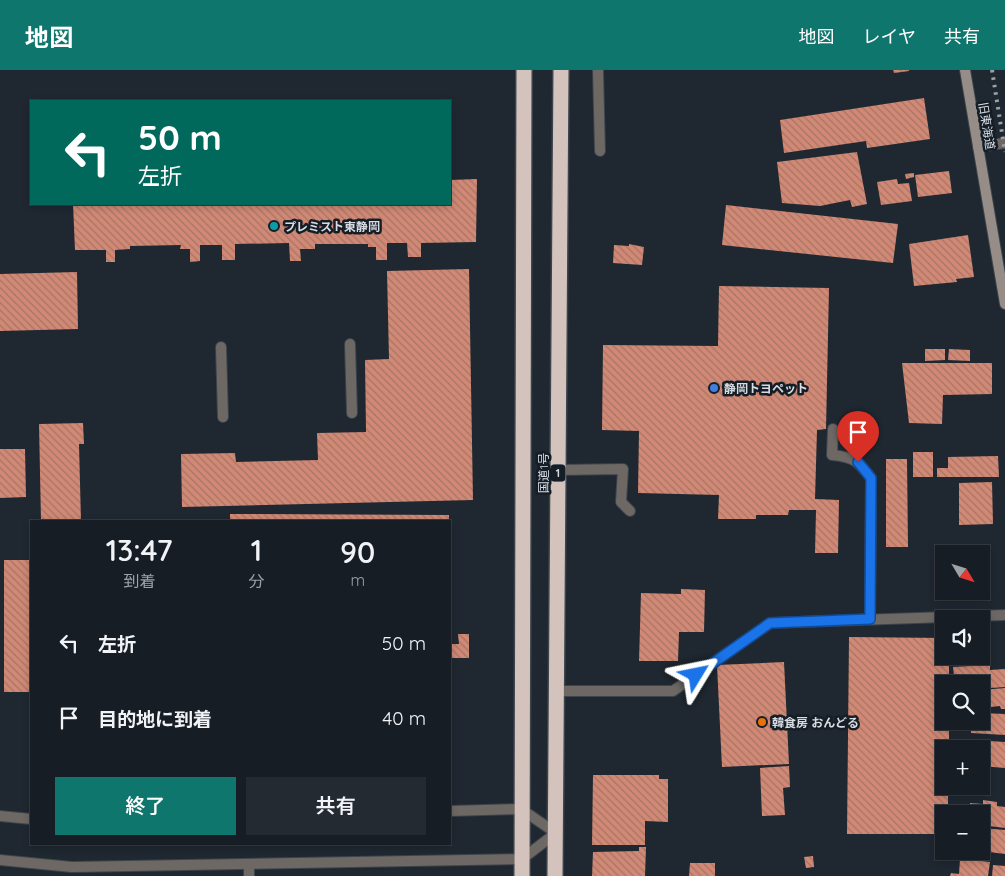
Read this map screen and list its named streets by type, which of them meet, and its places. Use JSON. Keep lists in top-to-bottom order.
{
  "streets": {
    "highway": ["国道1号", "1"],
    "street": ["旧東海道"]
  },
  "places": ["プレミスト東静岡", "静岡トヨペット", "韓食房 おんどる"],
  "north": "bottom right",
  "page": {
    "header": "地図",
    "nav": ["地図", "レイヤ", "共有"],
    "turn": ["50 m", "左折"],
    "eta": [
      "13:47",
      "到着",
      "1",
      "分",
      "90",
      "m"
    ],
    "map_buttons": ["+", "−"],
    "list": [
      {
        "name": "左折",
        "value": "50 m"
      },
      {
        "name": "目的地に到着",
        "value": "40 m"
      }
    ],
    "buttons": ["終了", "共有"]
  }
}
